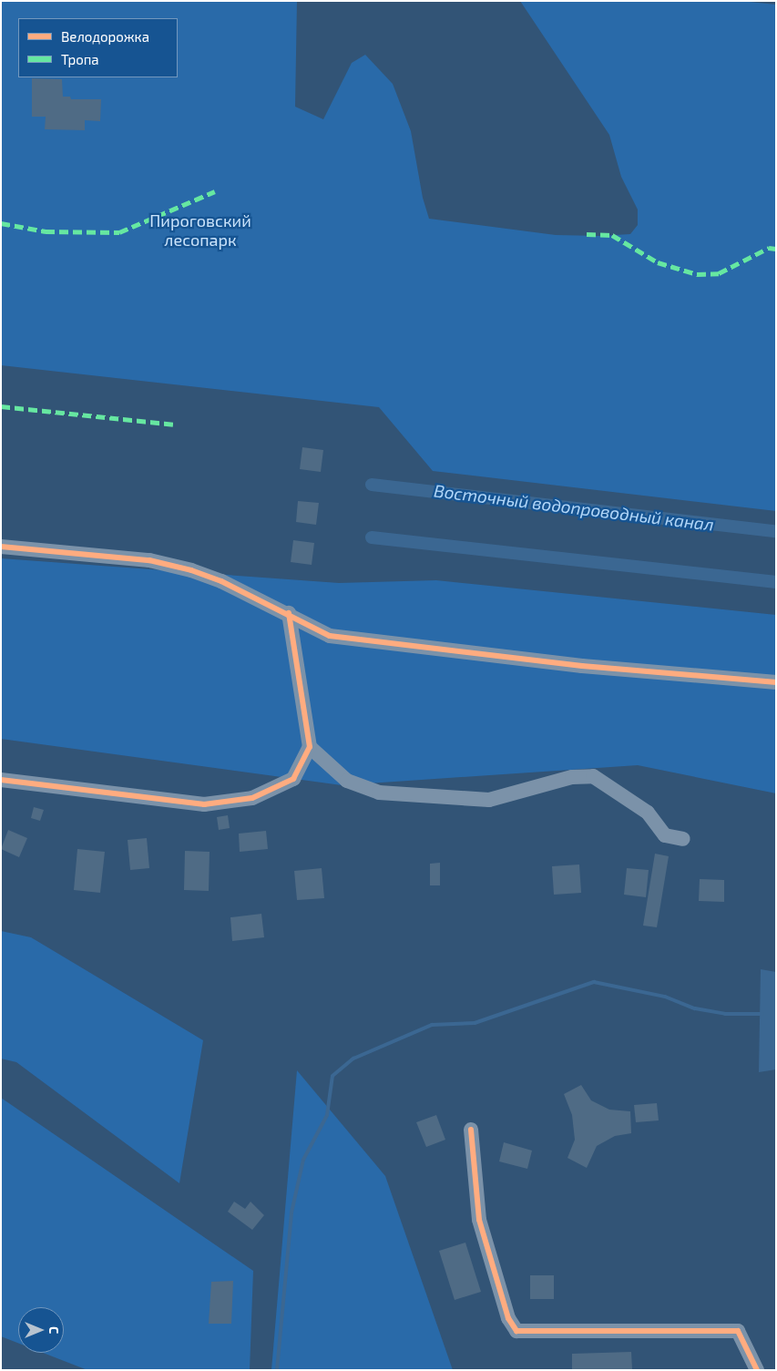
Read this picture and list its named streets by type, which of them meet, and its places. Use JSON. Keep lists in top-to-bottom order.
{
  "water": ["Восточный водопроводный канал"],
  "parks": ["Пироговский лесопарк"],
  "legend": ["Велодорожка", "Тропа"],
  "north": "right"
}
